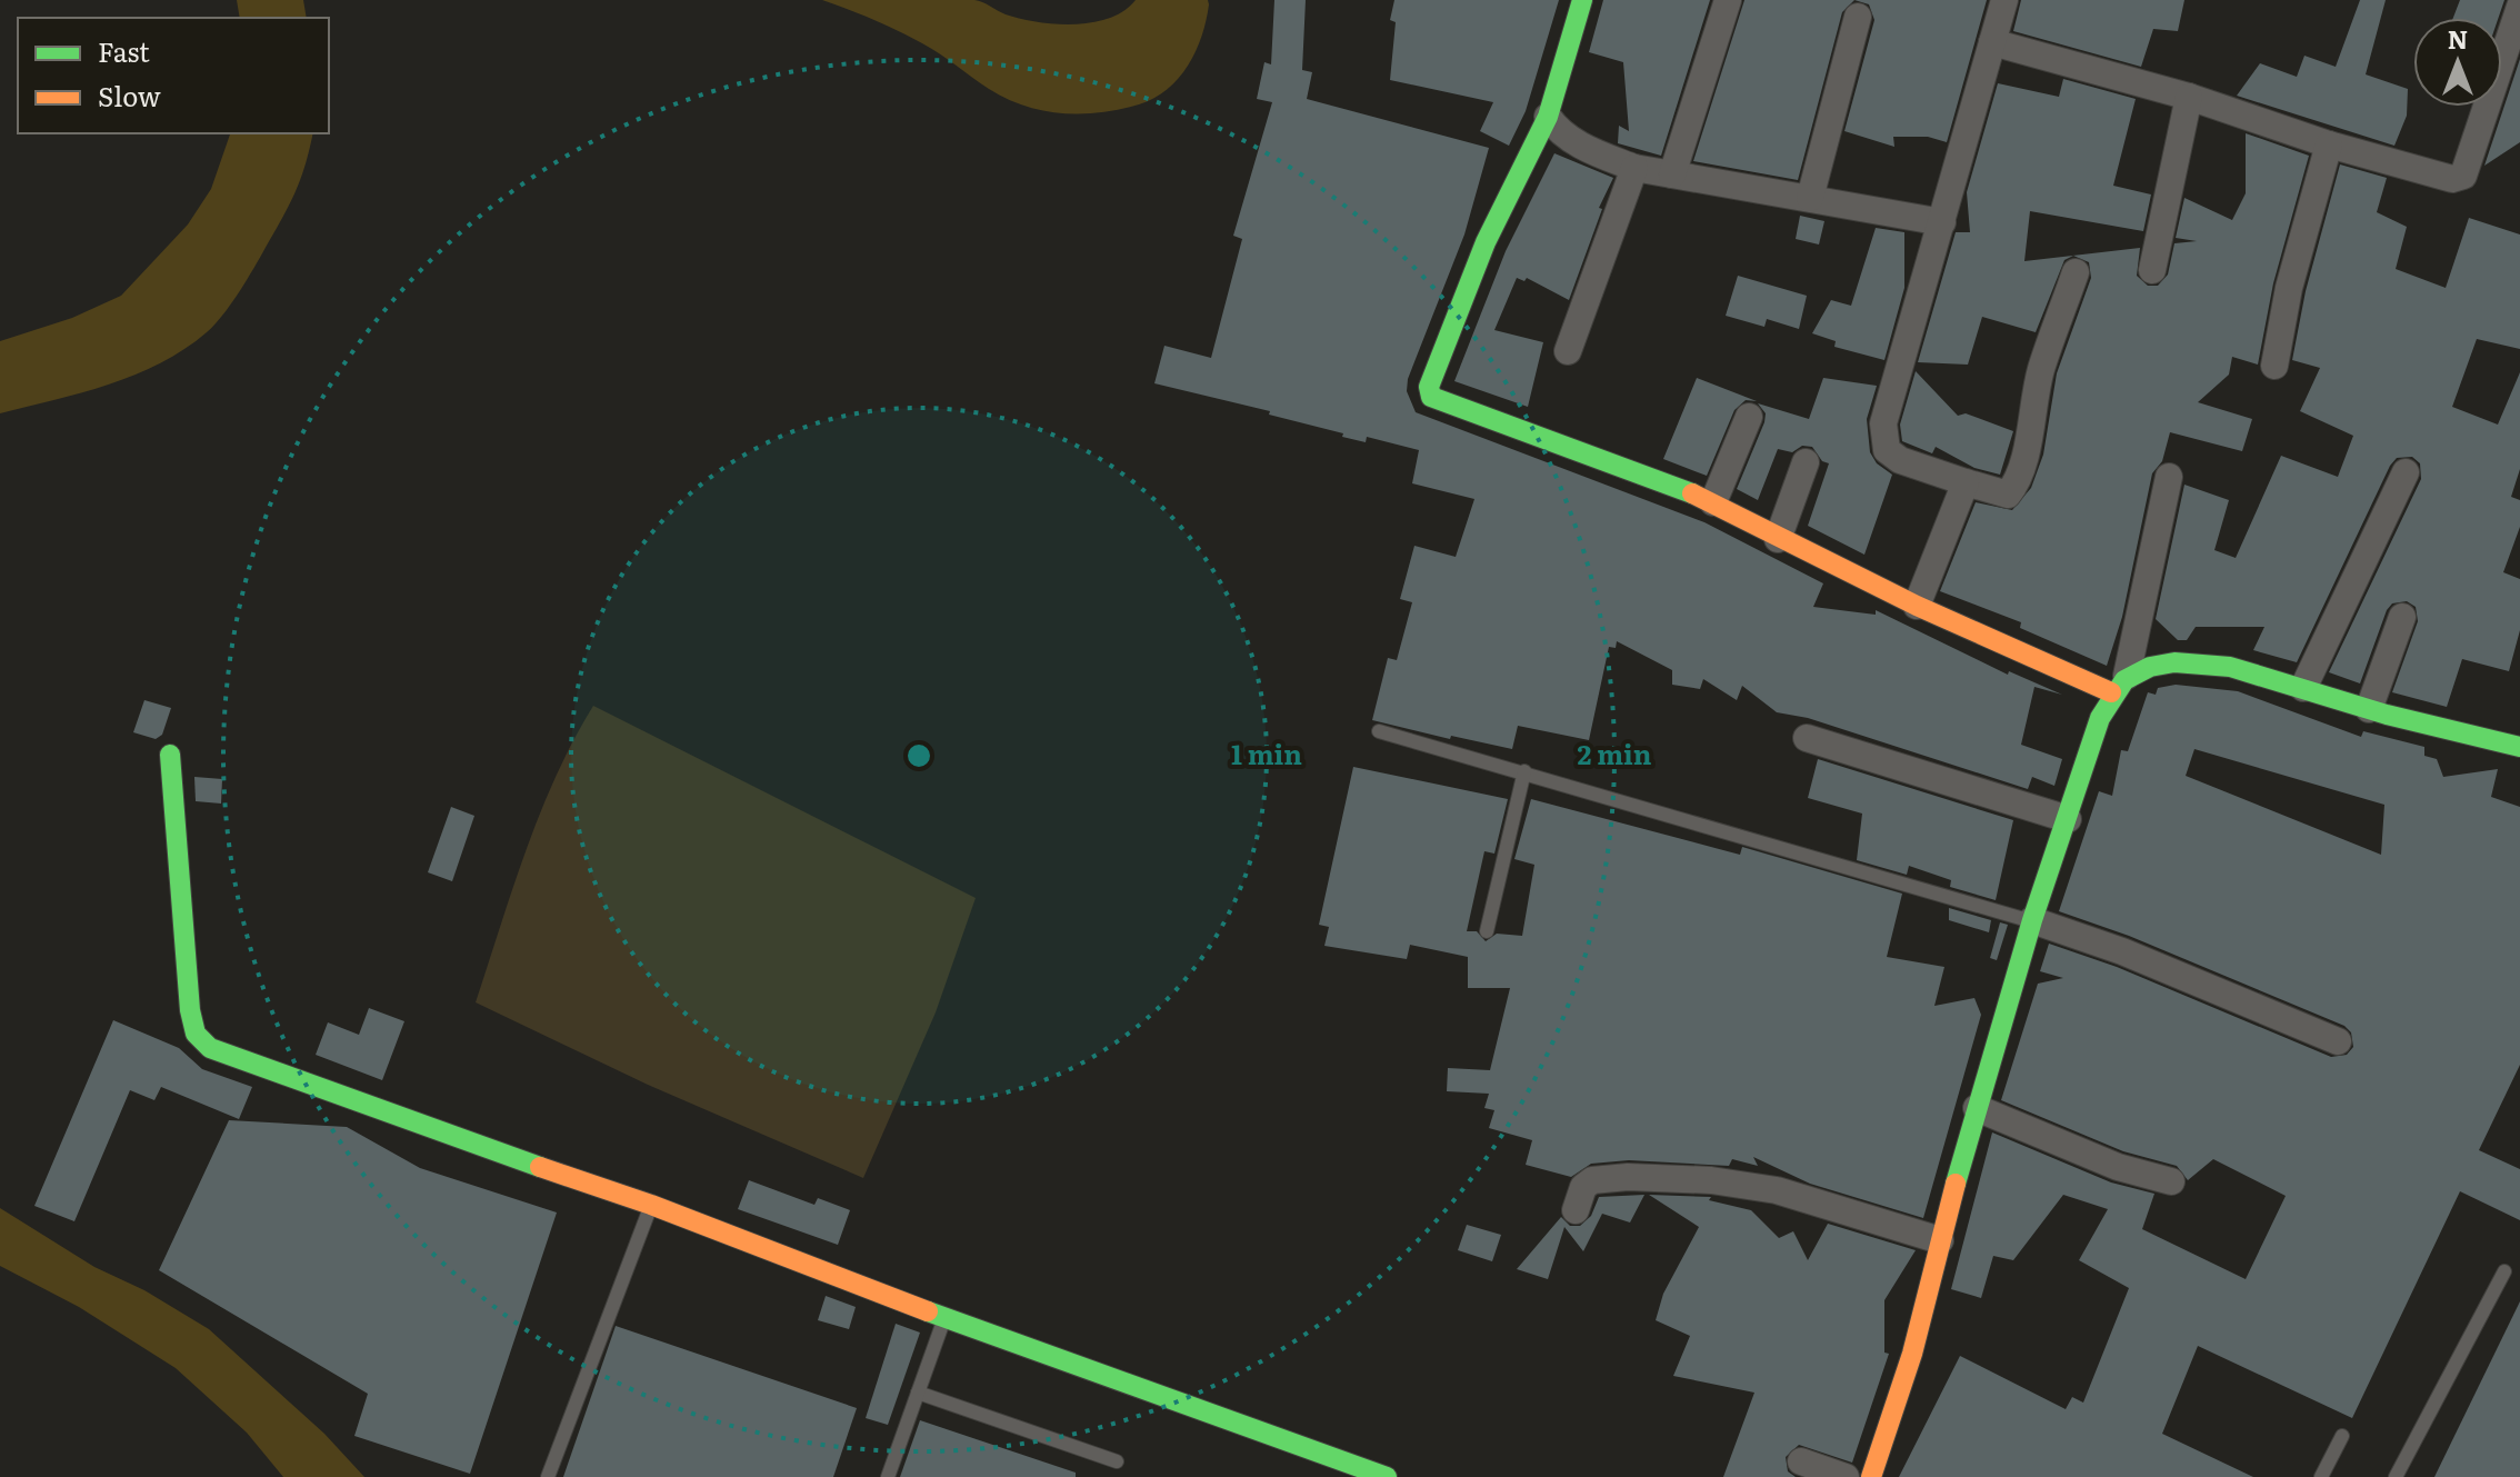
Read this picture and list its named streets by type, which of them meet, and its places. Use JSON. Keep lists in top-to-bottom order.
{
  "legend": ["Fast", "Slow"],
  "north": "top",
  "rings": ["1 min", "2 min"]
}
